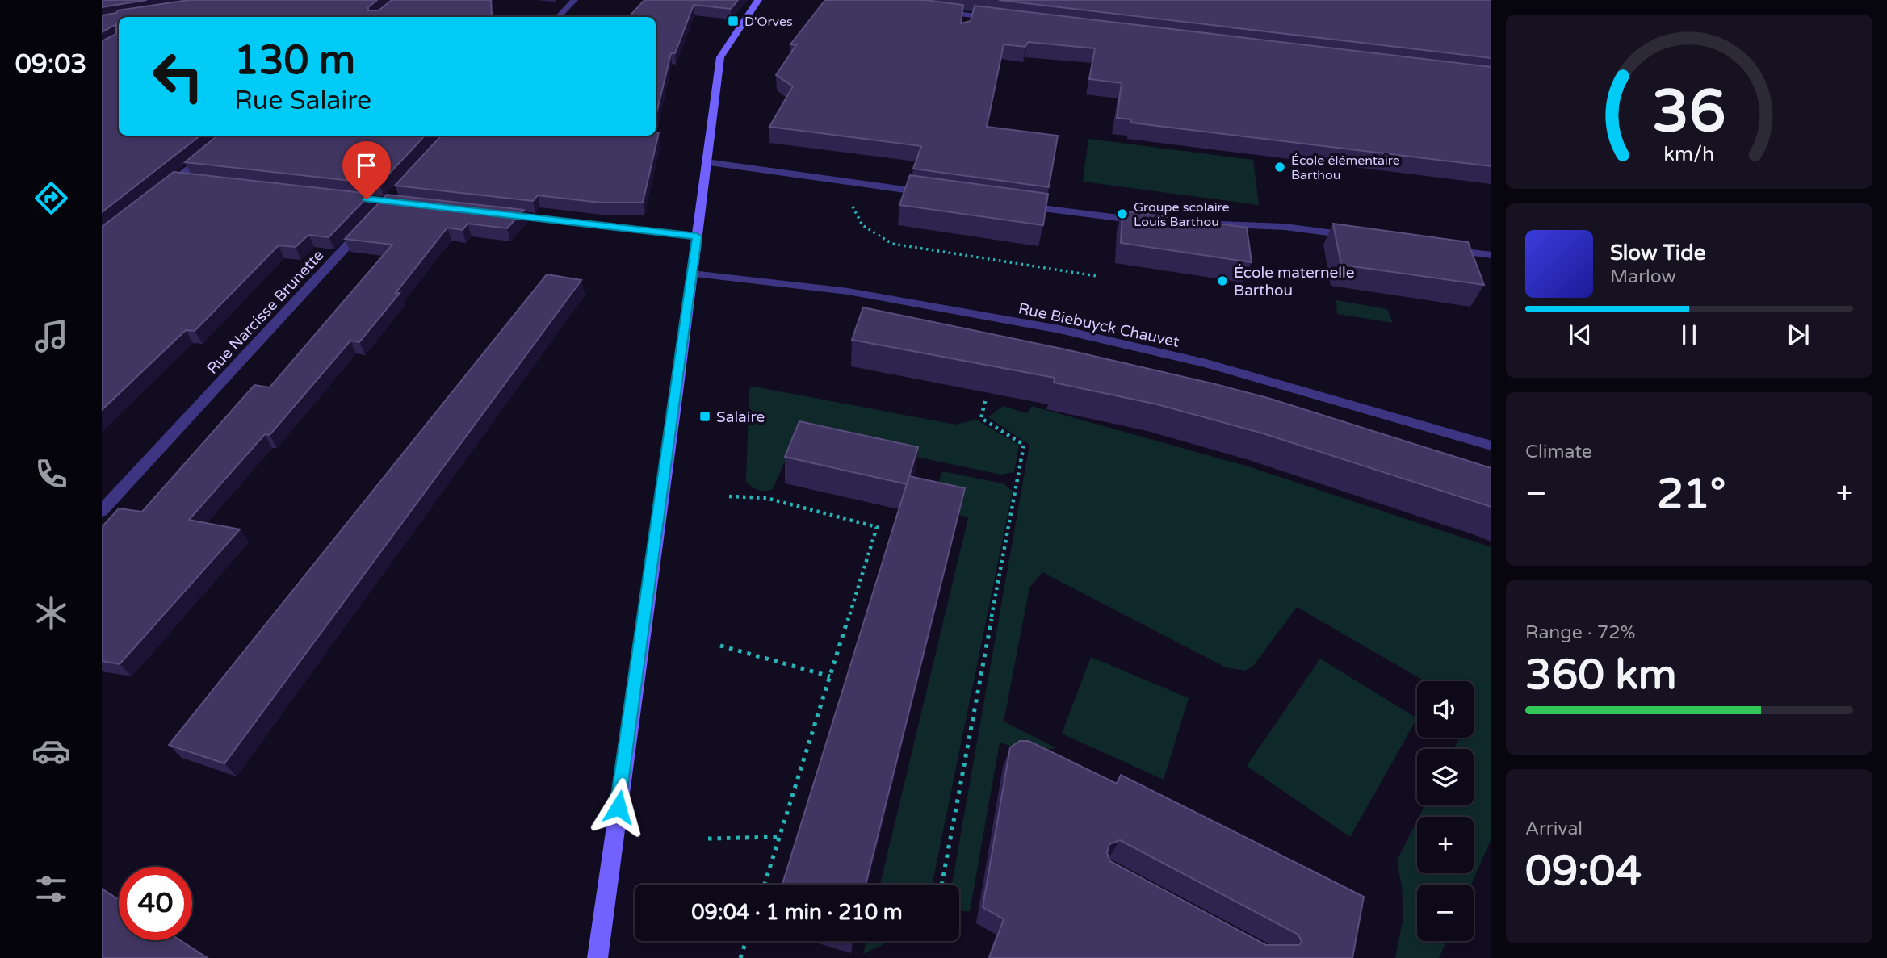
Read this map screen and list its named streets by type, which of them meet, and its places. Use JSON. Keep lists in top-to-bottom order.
{
  "streets": {
    "street": ["Rue Narcisse Brunette", "Rue Biebuyck Chauvet"]
  },
  "places": {
    "transit": ["D'Orves", "Salaire"],
    "other": ["École élémentaire Barthou", "Groupe scolaire Louis Barthou", "École maternelle Barthou"]
  },
  "page": {
    "tabs": "09:03",
    "turn": ["130 m", "Rue Salaire"],
    "song": ["Slow Tide", "Marlow"],
    "tile": [
      "Climate",
      ["Range · 72%", "360 km"],
      ["Arrival", "09:04"]
    ],
    "heat": ["−", "21°", "+"],
    "map_buttons": ["+", "−"],
    "limit": "40",
    "trip": "09:04 · 1 min · 210 m",
    "gauge": ["36", "km/h"]
  }
}
